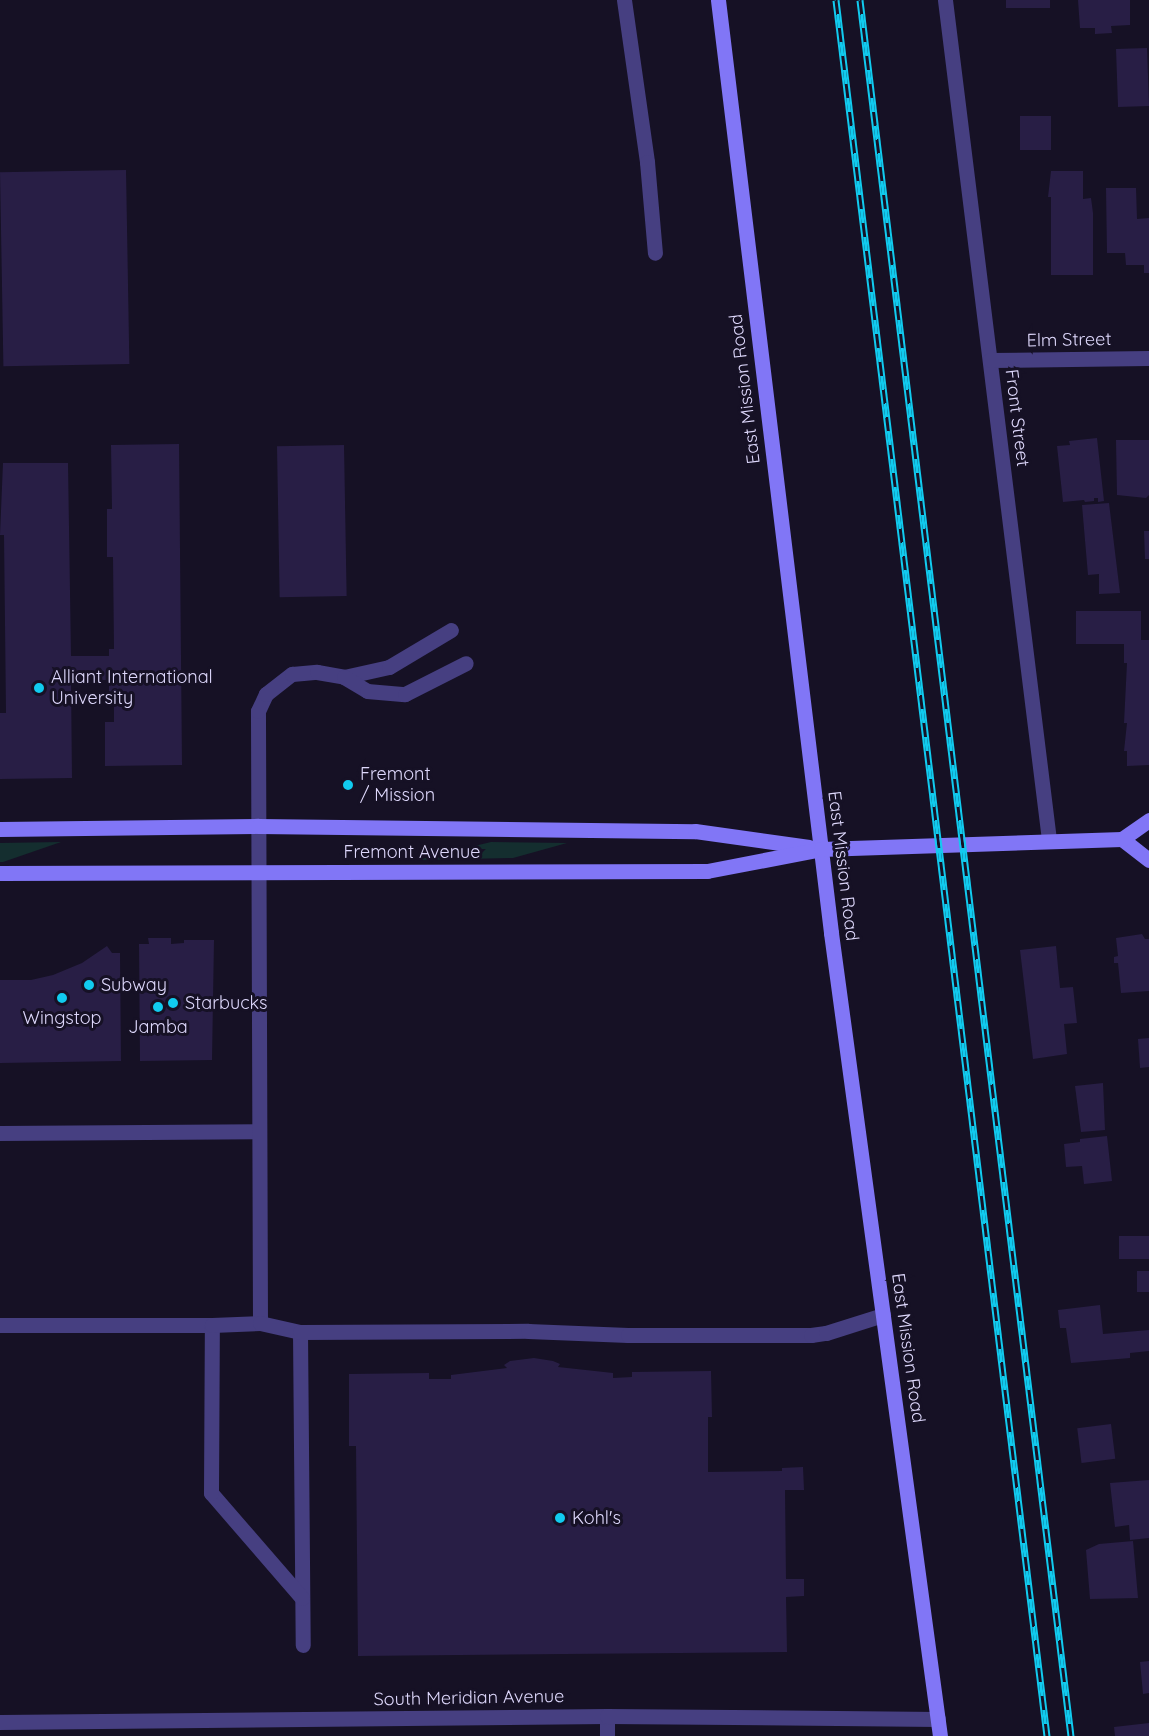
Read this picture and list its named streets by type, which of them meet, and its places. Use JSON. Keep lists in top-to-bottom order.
{
  "streets": {
    "main road": ["East Mission Road", "Fremont Avenue"],
    "street": ["Elm Street", "Front Street", "South Meridian Avenue"]
  },
  "crossings": [
    ["Elm Street", "Front Street"],
    ["East Mission Road", "Fremont Avenue"],
    ["East Mission Road", "South Meridian Avenue"],
    ["Front Street", "Fremont Avenue"]
  ],
  "places": [
    "Alliant International University",
    "Fremont / Mission",
    "Subway",
    "Wingstop",
    "Starbucks",
    "Jamba",
    "Kohl's"
  ]
}
